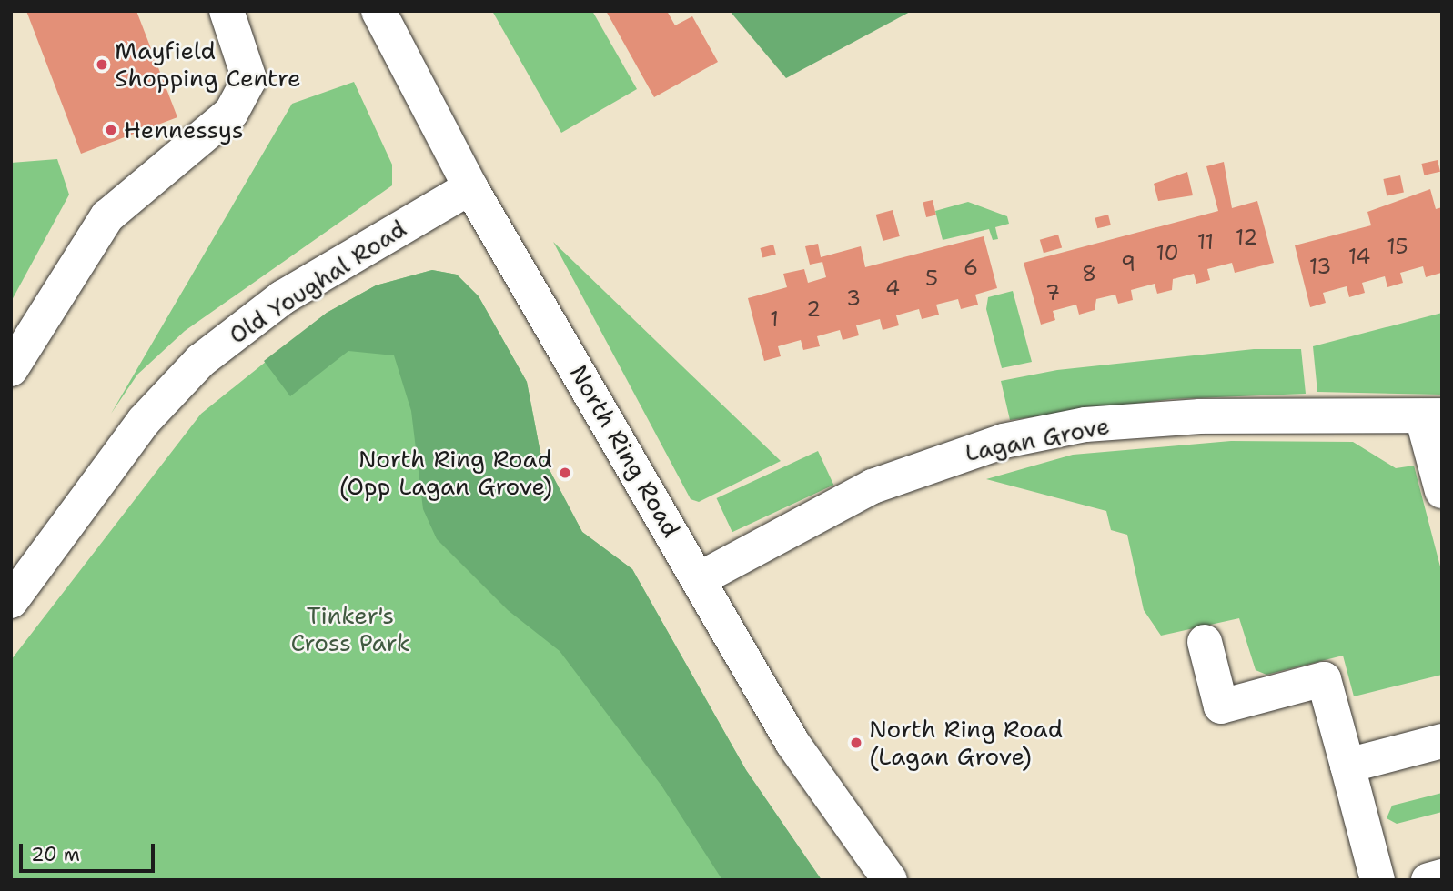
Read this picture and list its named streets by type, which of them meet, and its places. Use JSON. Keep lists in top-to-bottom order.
{
  "streets": {
    "main road": ["Old Youghal Road", "Lagan Grove", "North Ring Road"]
  },
  "crossings": [
    ["Old Youghal Road", "North Ring Road"],
    ["Lagan Grove", "North Ring Road"]
  ],
  "parks": ["Tinker's Cross Park"],
  "places": [
    "Mayfield Shopping Centre",
    "Hennessys",
    "North Ring Road (Opp Lagan Grove)",
    "North Ring Road (Lagan Grove)"
  ],
  "house_numbers": [
    "12",
    "11",
    "15",
    "10",
    "14",
    "9",
    "13",
    "6",
    "8",
    "5",
    "4",
    "7",
    "3",
    "2",
    "1"
  ],
  "scale_bar": "20 m"
}
